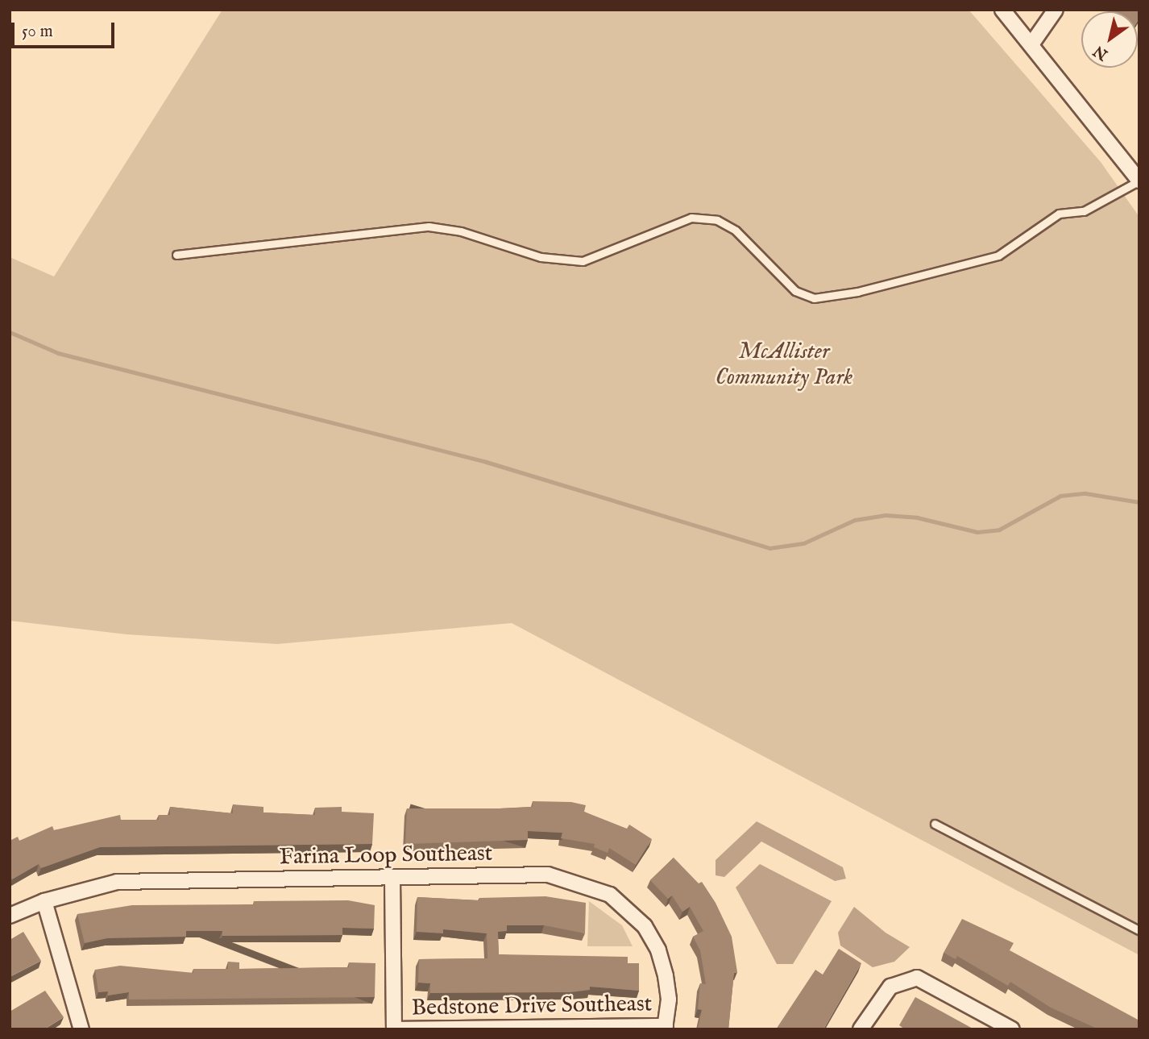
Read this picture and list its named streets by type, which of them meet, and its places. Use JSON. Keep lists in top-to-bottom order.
{
  "streets": {
    "street": ["Farina Loop Southeast", "Bedstone Drive Southeast"]
  },
  "crossings": [
    ["Farina Loop Southeast", "Bedstone Drive Southeast"]
  ],
  "parks": ["McAllister Community Park"],
  "scale_bar": "50 m",
  "north": "bottom left"
}
